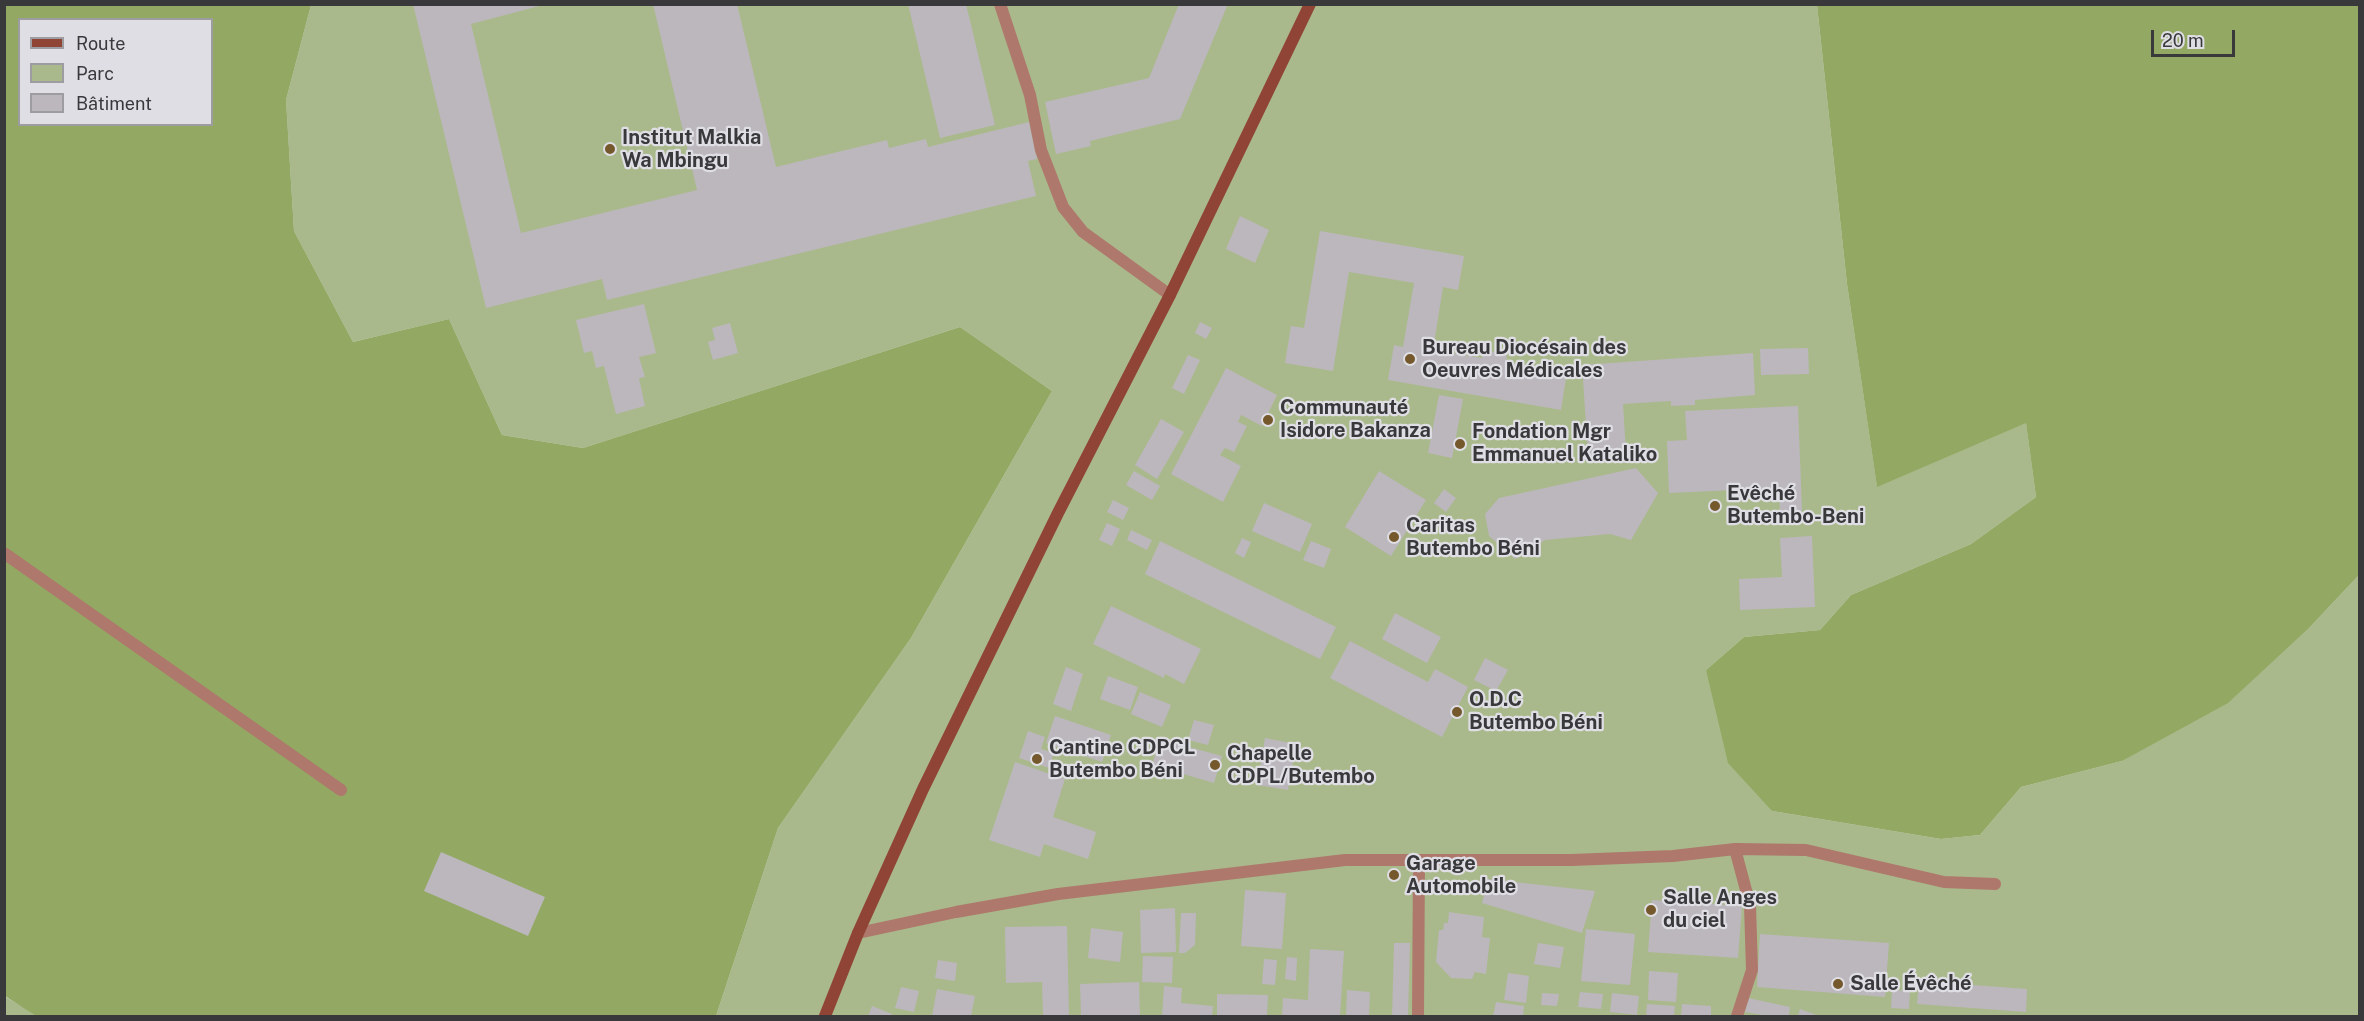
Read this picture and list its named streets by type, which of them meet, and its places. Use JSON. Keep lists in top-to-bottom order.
{
  "places": [
    "Institut Malkia Wa Mbingu",
    "Bureau Diocésain des Oeuvres Médicales",
    "Communauté Isidore Bakanza",
    "Fondation Mgr Emmanuel Kataliko",
    "Evêché Butembo-Beni",
    "Caritas Butembo Béni",
    "O.D.C Butembo Béni",
    "Cantine CDPCL Butembo Béni",
    "Chapelle CDPL/Butembo",
    "Garage Automobile",
    "Salle Anges du ciel",
    "Salle Évêché"
  ],
  "legend": ["Route", "Parc", "Bâtiment"],
  "scale_bar": "20 m"
}
